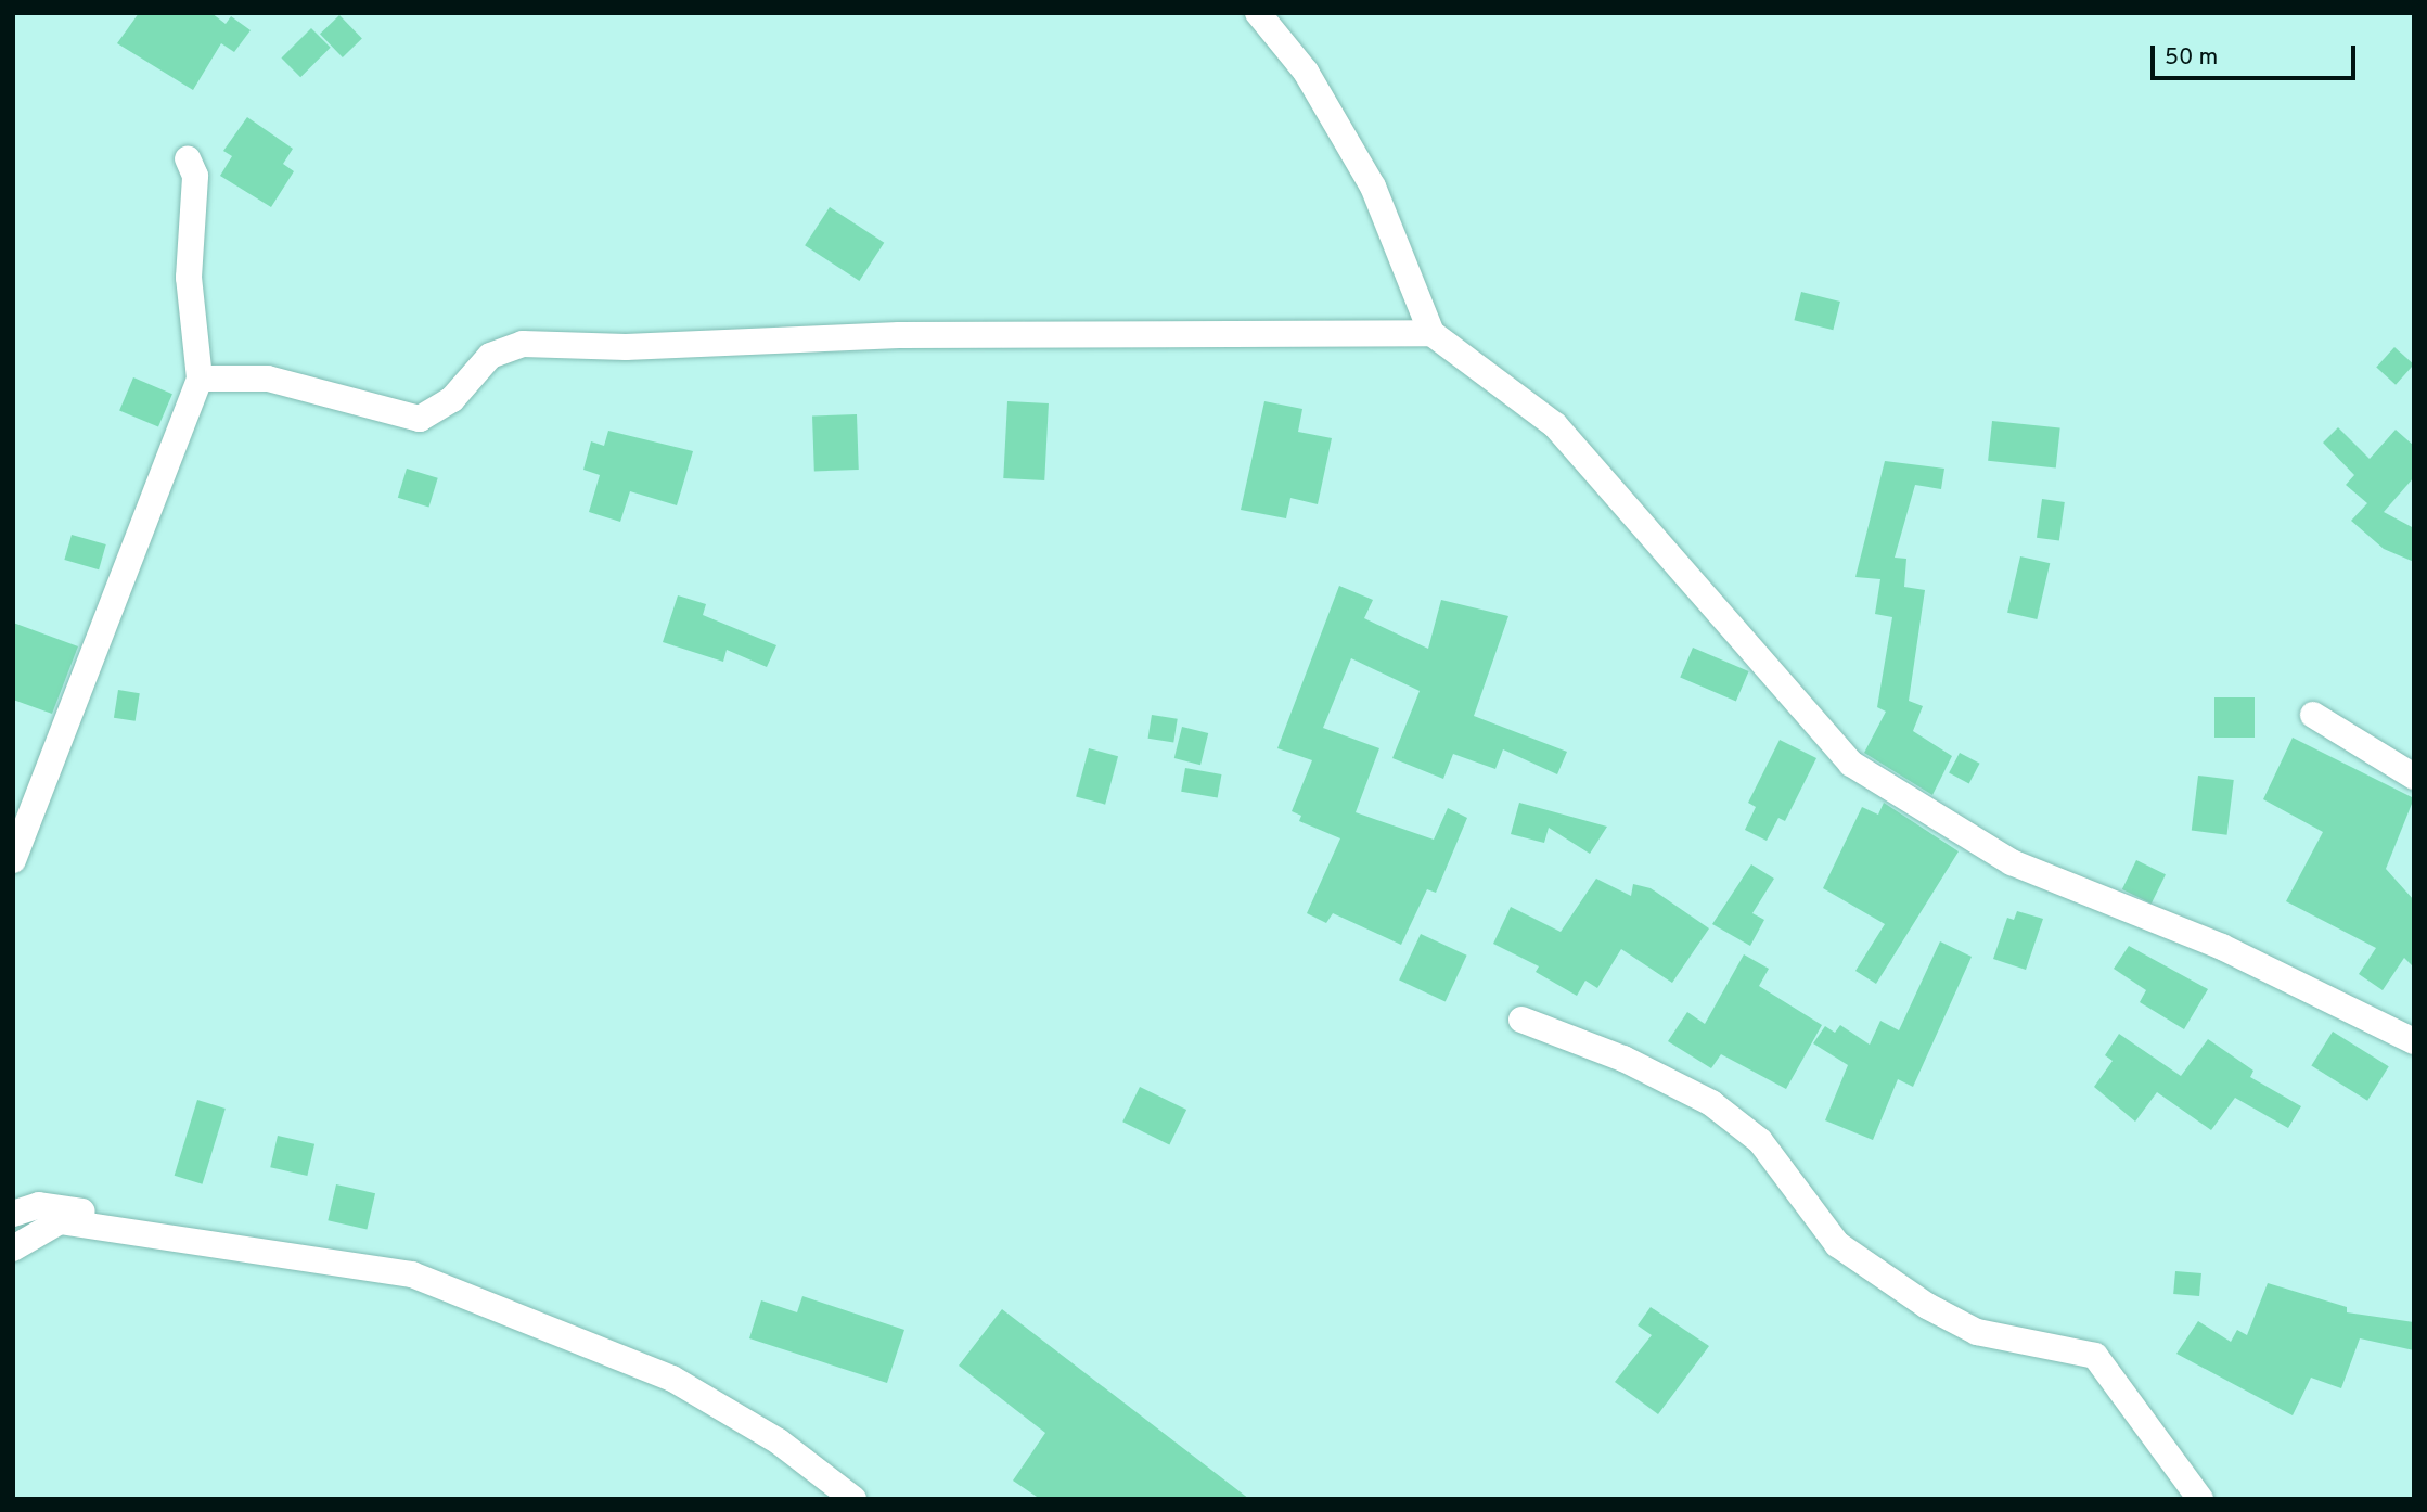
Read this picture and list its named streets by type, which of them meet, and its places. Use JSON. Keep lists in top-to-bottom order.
{
  "scale_bar": "50 m"
}
